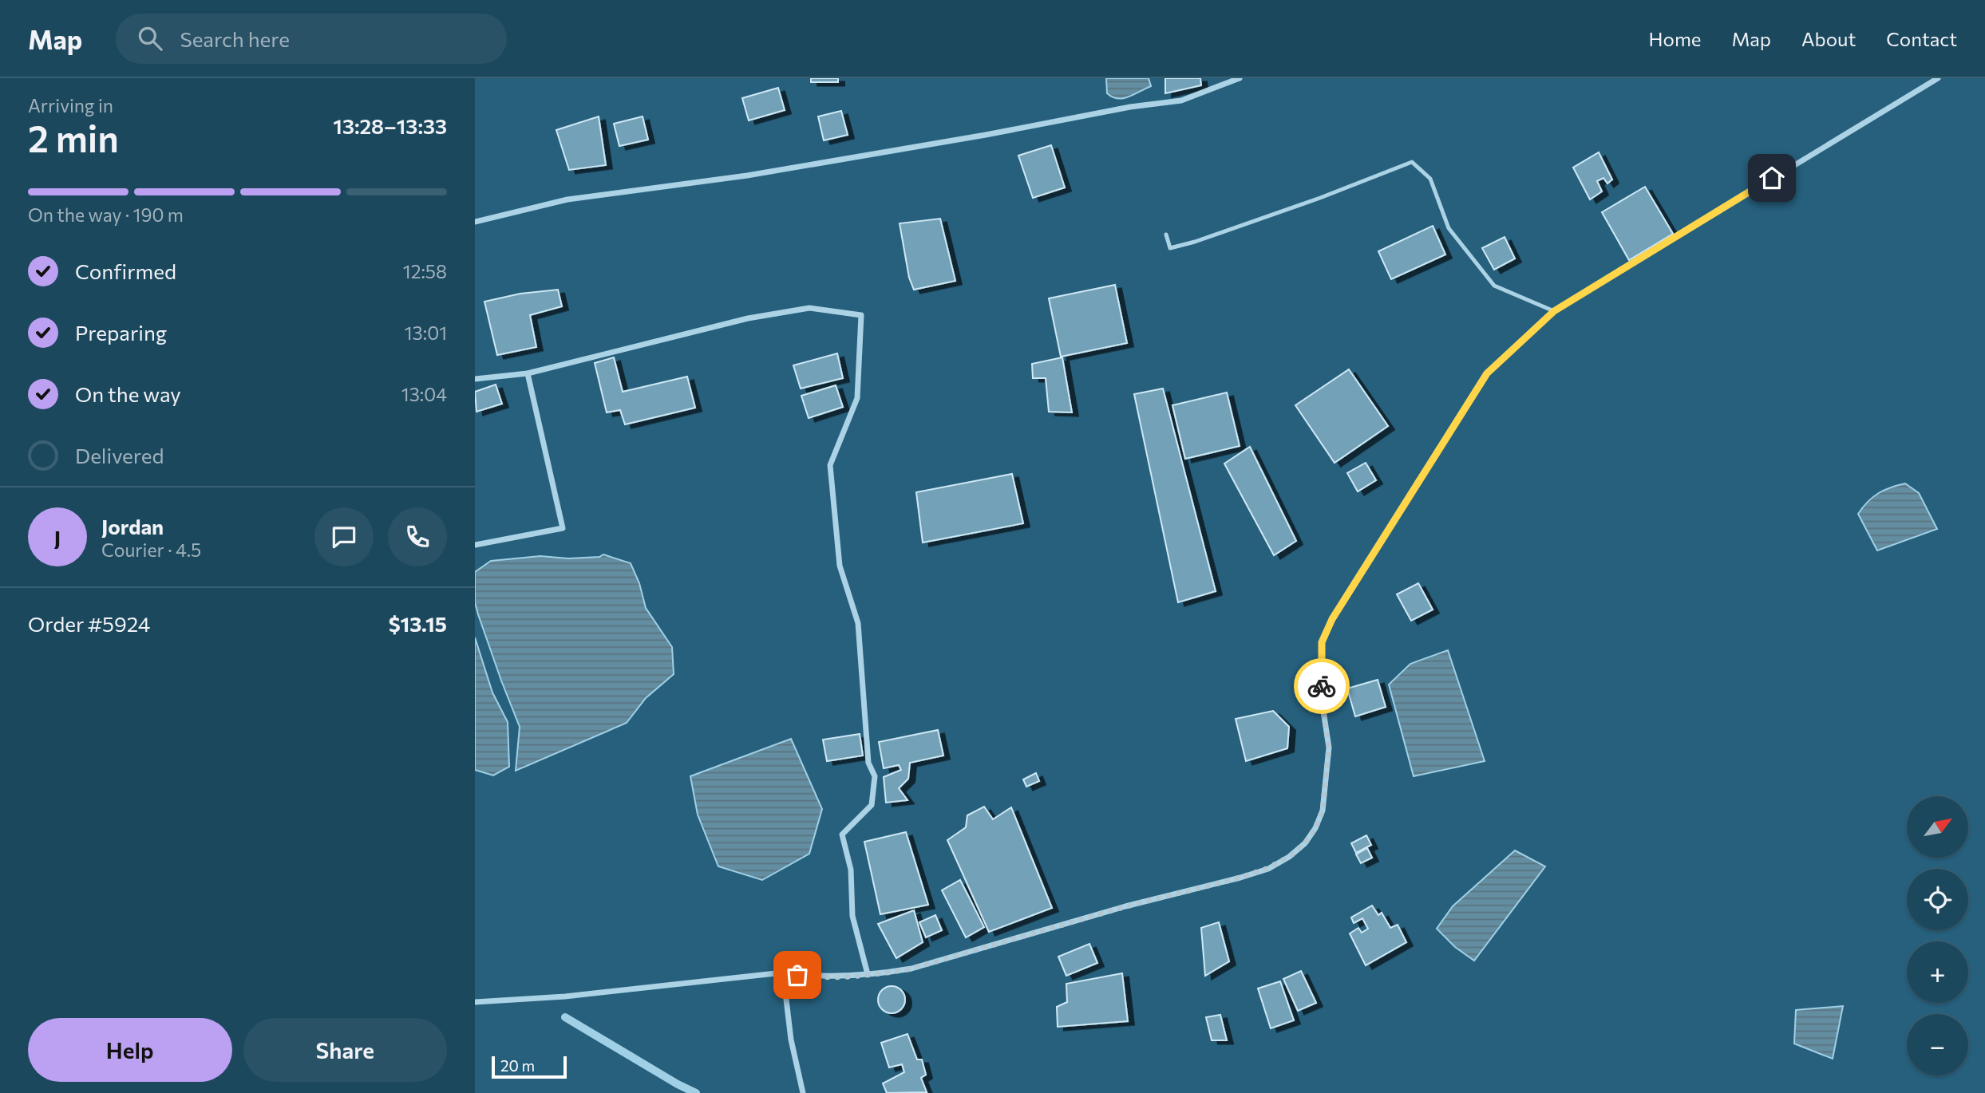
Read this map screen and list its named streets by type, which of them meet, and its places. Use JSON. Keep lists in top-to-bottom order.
{
  "scale_bar": "20 m",
  "north": "top right",
  "page": {
    "header": "Map",
    "search": "Search here",
    "nav": [
      "Home",
      "Map",
      "About",
      "Contact"
    ],
    "heading": ["2 min", "Arriving in", "13:28–13:33"],
    "panel": [
      "Jordan",
      "Courier · 4.5",
      "Order #5924",
      "$13.15"
    ],
    "bar": "On the way · 190 m",
    "list": [
      ["Confirmed", "12:58"],
      ["Preparing", "13:01"],
      ["On the way", "13:04"],
      "Delivered"
    ],
    "round": "J",
    "map_buttons": ["+", "−"],
    "buttons": ["Help", "Share"],
    "scale": "20 m"
  }
}
